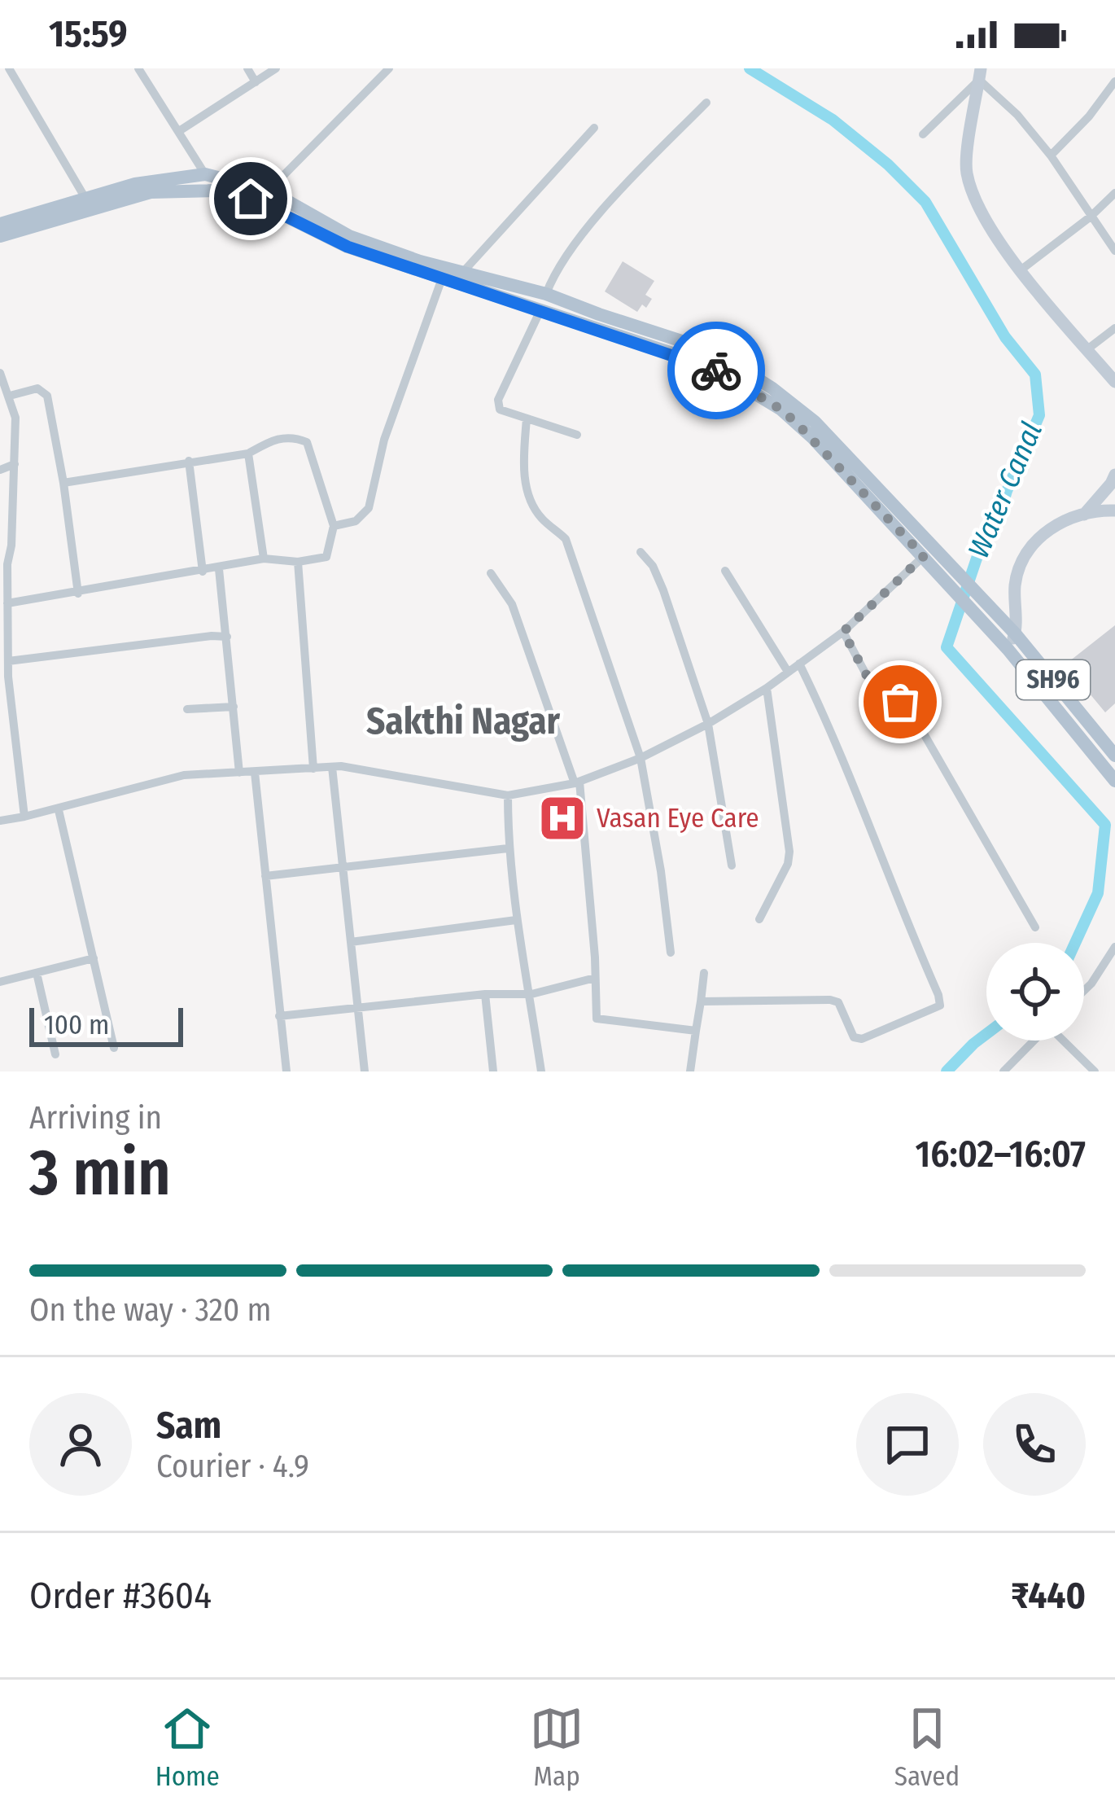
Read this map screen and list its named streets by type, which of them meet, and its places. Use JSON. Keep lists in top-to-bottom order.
{
  "streets": {
    "main road": ["SH96"]
  },
  "districts": ["Sakthi Nagar"],
  "water": ["Water Canal"],
  "places": {
    "hospital": ["Vasan Eye Care"]
  },
  "scale_bar": "100 m",
  "page": {
    "status": "15:59",
    "scale": "100 m",
    "heading": ["3 min", "Arriving in", "16:02–16:07"],
    "panel": [
      "Sam",
      "Courier · 4.9",
      "Order #3604",
      "₹440"
    ],
    "bar": "On the way · 320 m",
    "tabs": ["Home", "Map", "Saved"]
  }
}
